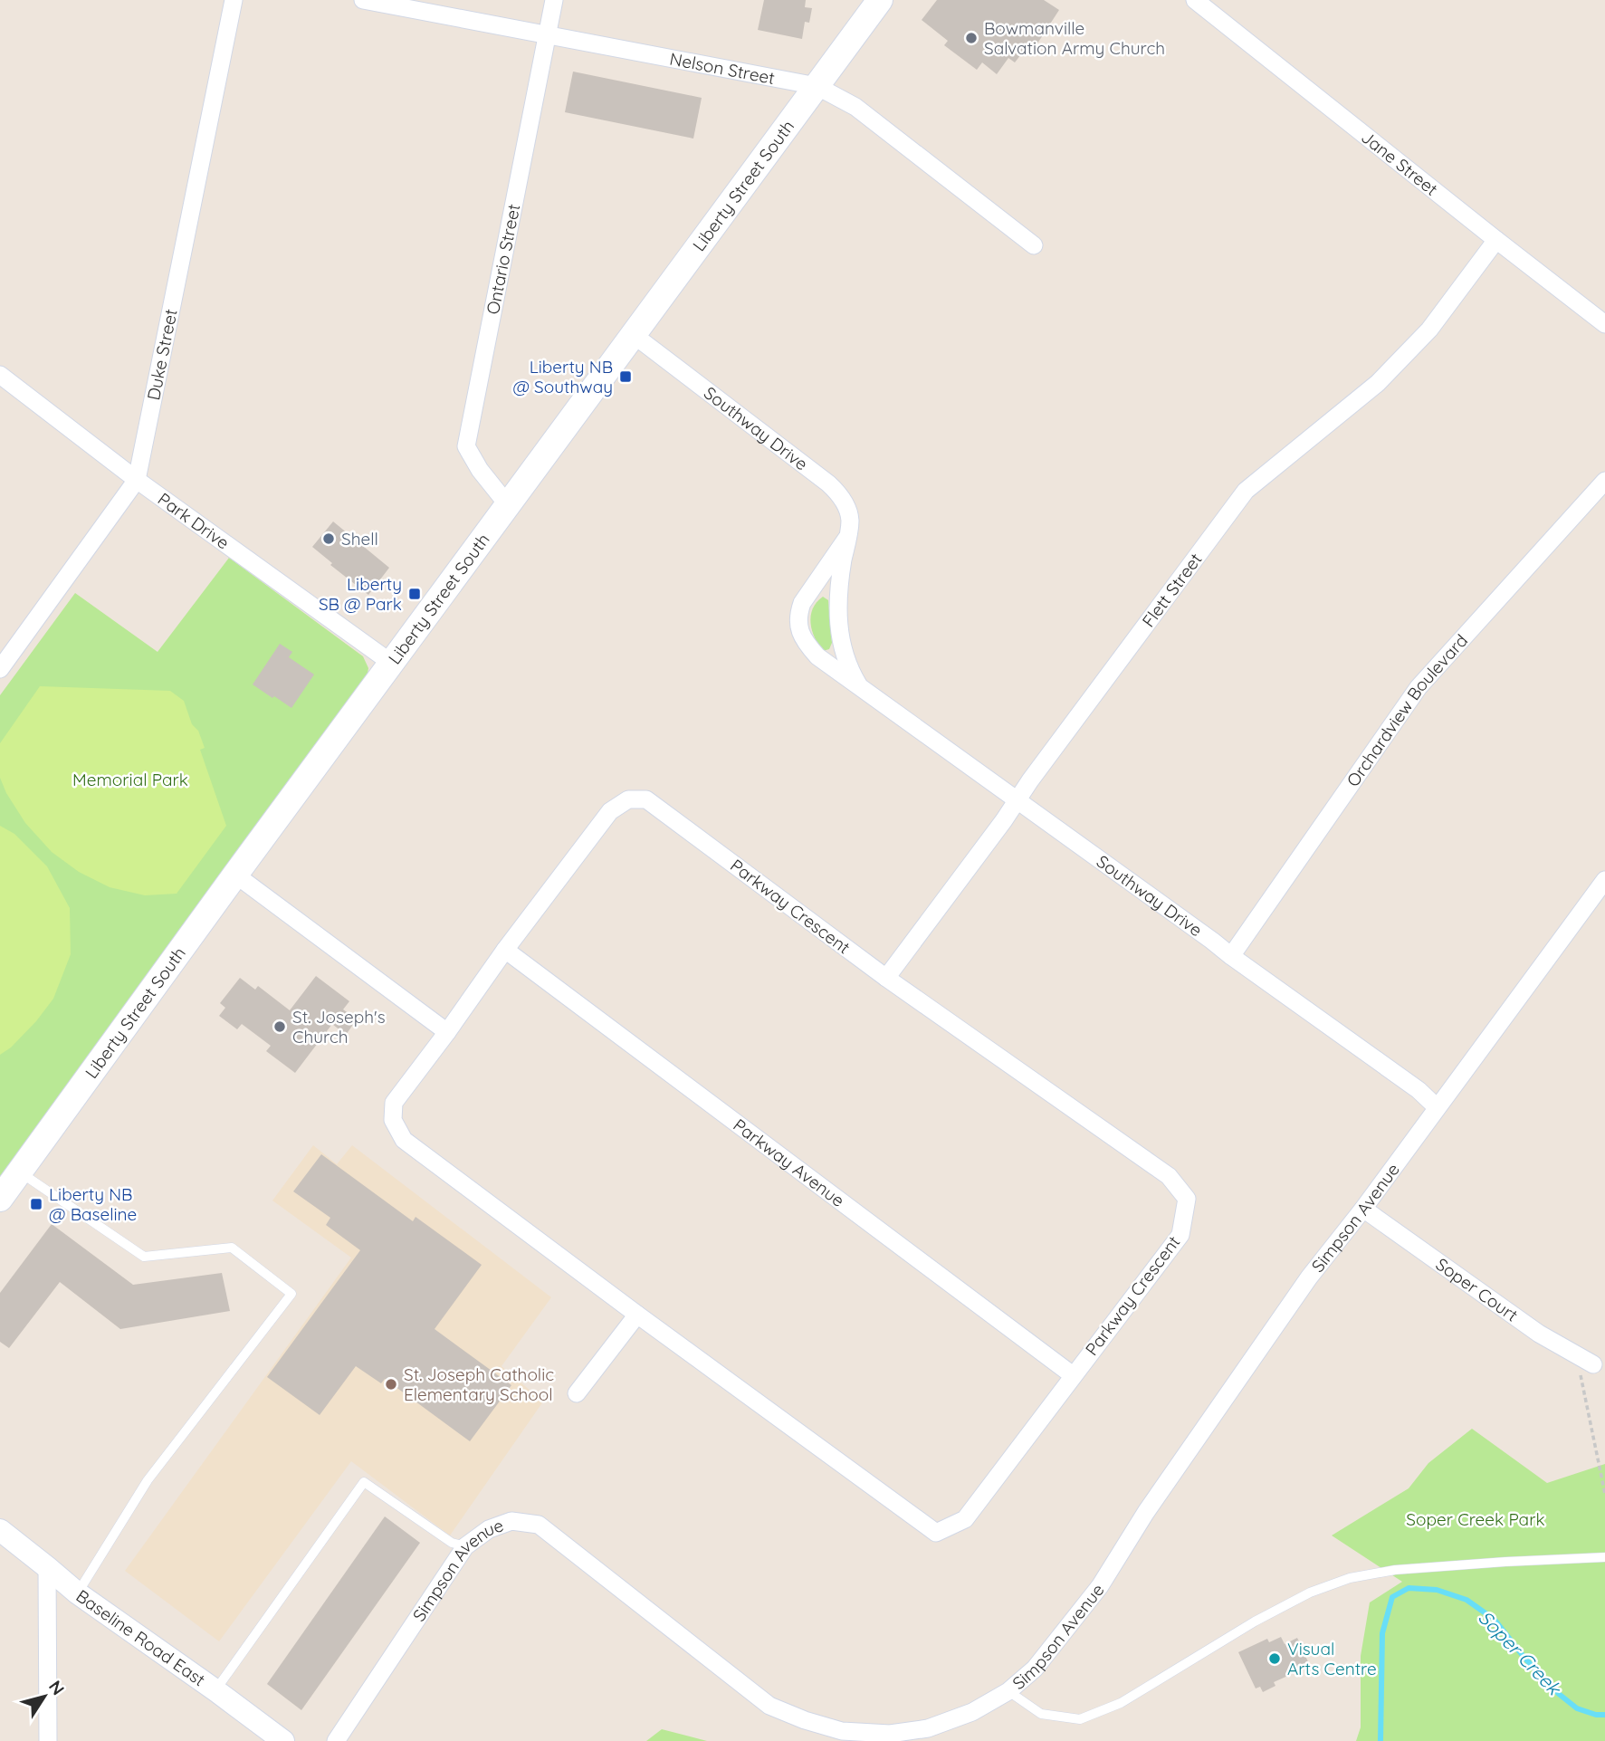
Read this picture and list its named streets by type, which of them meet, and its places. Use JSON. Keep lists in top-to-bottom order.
{
  "streets": {
    "main road": ["Liberty Street South"],
    "street": [
      "Nelson Street",
      "Jane Street",
      "Ontario Street",
      "Duke Street",
      "Southway Drive",
      "Park Drive",
      "Flett Street",
      "Orchardview Boulevard",
      "Parkway Crescent",
      "Parkway Avenue",
      "Simpson Avenue",
      "Soper Court",
      "Baseline Road East"
    ]
  },
  "crossings": [
    ["Nelson Street", "Liberty Street South"],
    ["Nelson Street", "Ontario Street"],
    ["Jane Street", "Flett Street"],
    ["Liberty Street South", "Ontario Street"],
    ["Liberty Street South", "Southway Drive"],
    ["Liberty Street South", "Park Drive"],
    ["Duke Street", "Park Drive"],
    ["Southway Drive", "Flett Street"],
    ["Southway Drive", "Orchardview Boulevard"],
    ["Southway Drive", "Simpson Avenue"],
    ["Flett Street", "Parkway Crescent"],
    ["Parkway Crescent", "Parkway Avenue"],
    ["Simpson Avenue", "Soper Court"]
  ],
  "water": ["Soper Creek"],
  "parks": ["Memorial Park", "Soper Creek Park"],
  "places": {
    "other": [
      "Bowmanville Salvation Army Church",
      "Shell",
      "St. Joseph's Church",
      "St. Joseph Catholic Elementary School",
      "Visual Arts Centre"
    ],
    "transit": ["Liberty NB @ Southway", "Liberty SB @ Park", "Liberty NB @ Baseline"]
  },
  "north": "top right"
}
